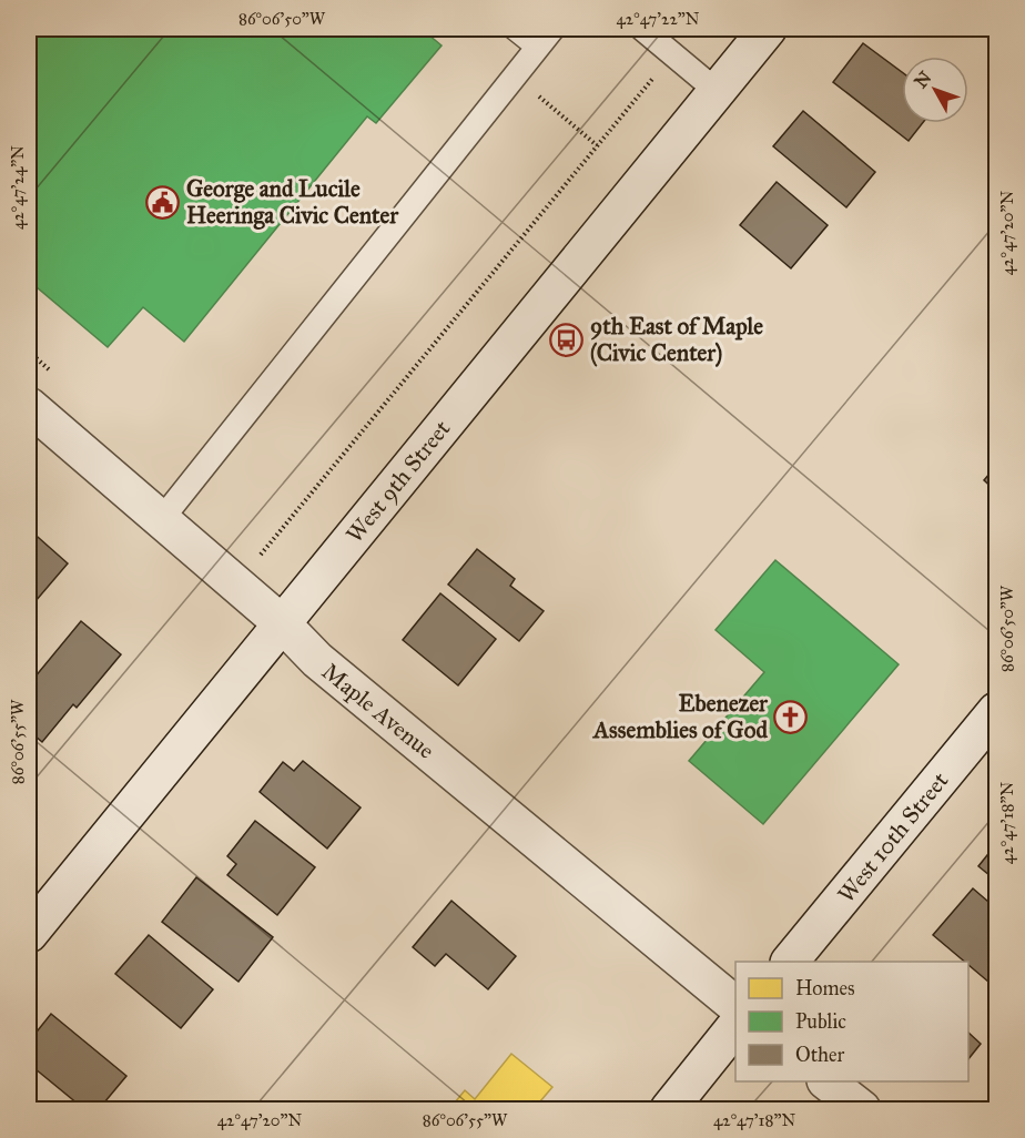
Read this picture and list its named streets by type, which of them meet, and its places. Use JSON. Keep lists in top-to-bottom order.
{
  "streets": {
    "street": ["West 9th Street", "Maple Avenue", "West 10th Street"]
  },
  "crossings": [
    ["West 9th Street", "Maple Avenue"]
  ],
  "places": {
    "public building": ["George and Lucile Heeringa Civic Center"],
    "bus stop": ["9th East of Maple (Civic Center)"],
    "church": ["Ebenezer Assemblies of God"]
  },
  "legend": ["Homes", "Public", "Other"],
  "north": "top left",
  "coordinates": [
    "86°06'50\"W",
    "42°47'22\"N",
    "42°47'24\"N",
    "42°47'20\"N",
    "86°06'55\"W",
    "42°47'18\"N"
  ]
}
